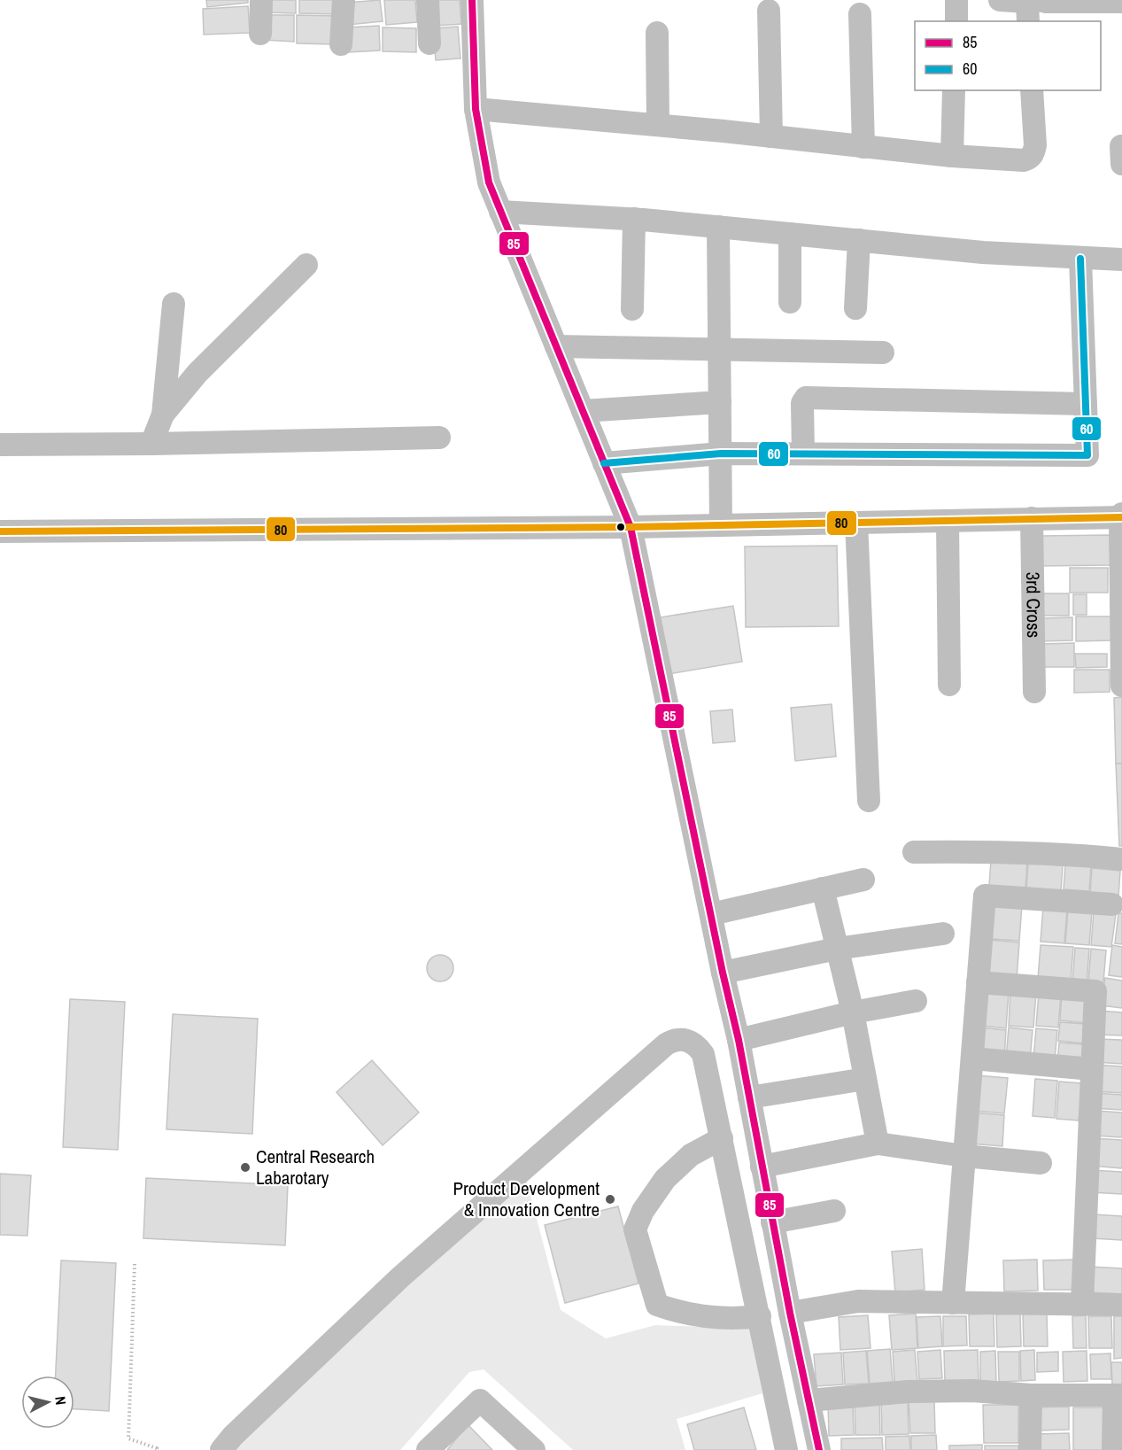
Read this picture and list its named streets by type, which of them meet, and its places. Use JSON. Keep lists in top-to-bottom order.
{
  "streets": {
    "street": ["3rd Cross"]
  },
  "places": ["Central Research Labarotary", "Product Development & Innovation Centre"],
  "lines": ["transit line 85", "transit line 60", "transit line 80"],
  "legend": ["85", "60"],
  "north": "right"
}
